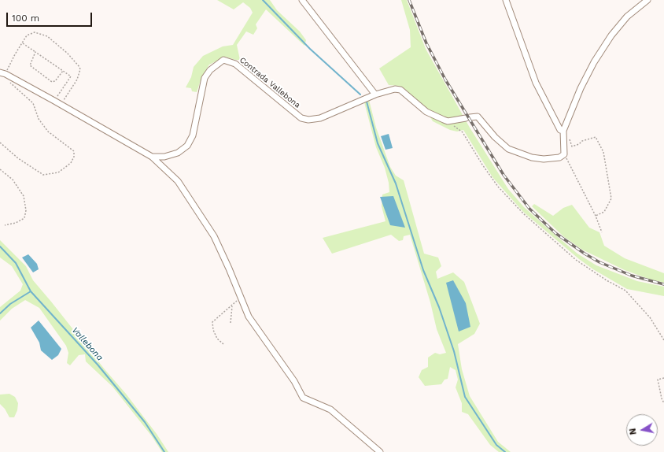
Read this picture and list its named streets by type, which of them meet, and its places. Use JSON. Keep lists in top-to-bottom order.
{
  "streets": {
    "street": ["Contrada Vallebona"]
  },
  "water": ["Vallebona"],
  "scale_bar": "100 m",
  "north": "left"
}
